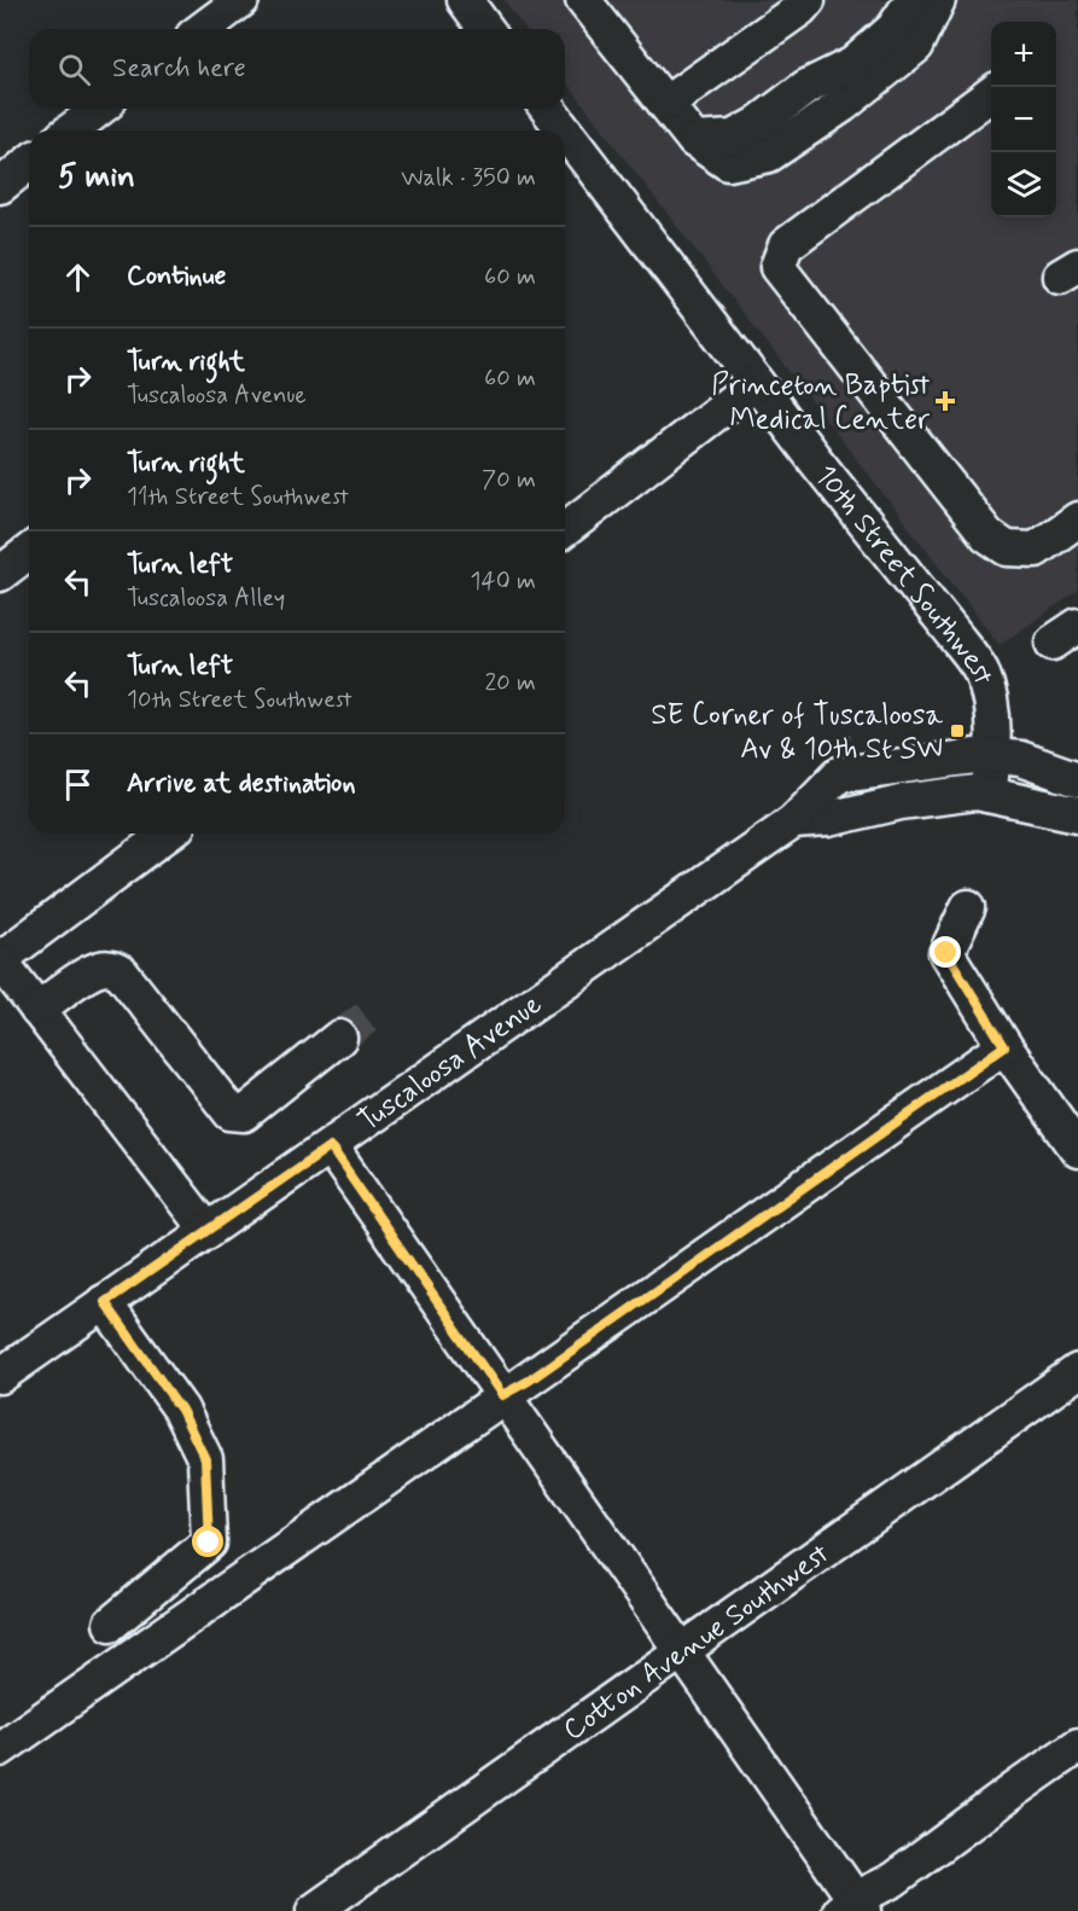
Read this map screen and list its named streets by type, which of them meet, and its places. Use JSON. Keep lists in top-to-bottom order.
{
  "streets": {
    "street": ["10th Street Southwest", "Tuscaloosa Avenue", "Cotton Avenue Southwest"]
  },
  "crossings": [
    ["10th Street Southwest", "Tuscaloosa Avenue"]
  ],
  "places": {
    "health": ["Princeton Baptist Medical Center"],
    "transit": ["SE Corner of Tuscaloosa Av & 10th St SW"]
  },
  "page": {
    "map_buttons": ["+", "−"],
    "search": "Search here",
    "heading": ["5 min", "Walk · 350 m"],
    "list": [
      ["Continue", "60 m"],
      ["Turn right", "Tuscaloosa Avenue", "60 m"],
      ["Turn right", "11th Street Southwest", "70 m"],
      ["Turn left", "Tuscaloosa Alley", "140 m"],
      ["Turn left", "10th Street Southwest", "20 m"],
      "Arrive at destination"
    ]
  }
}
